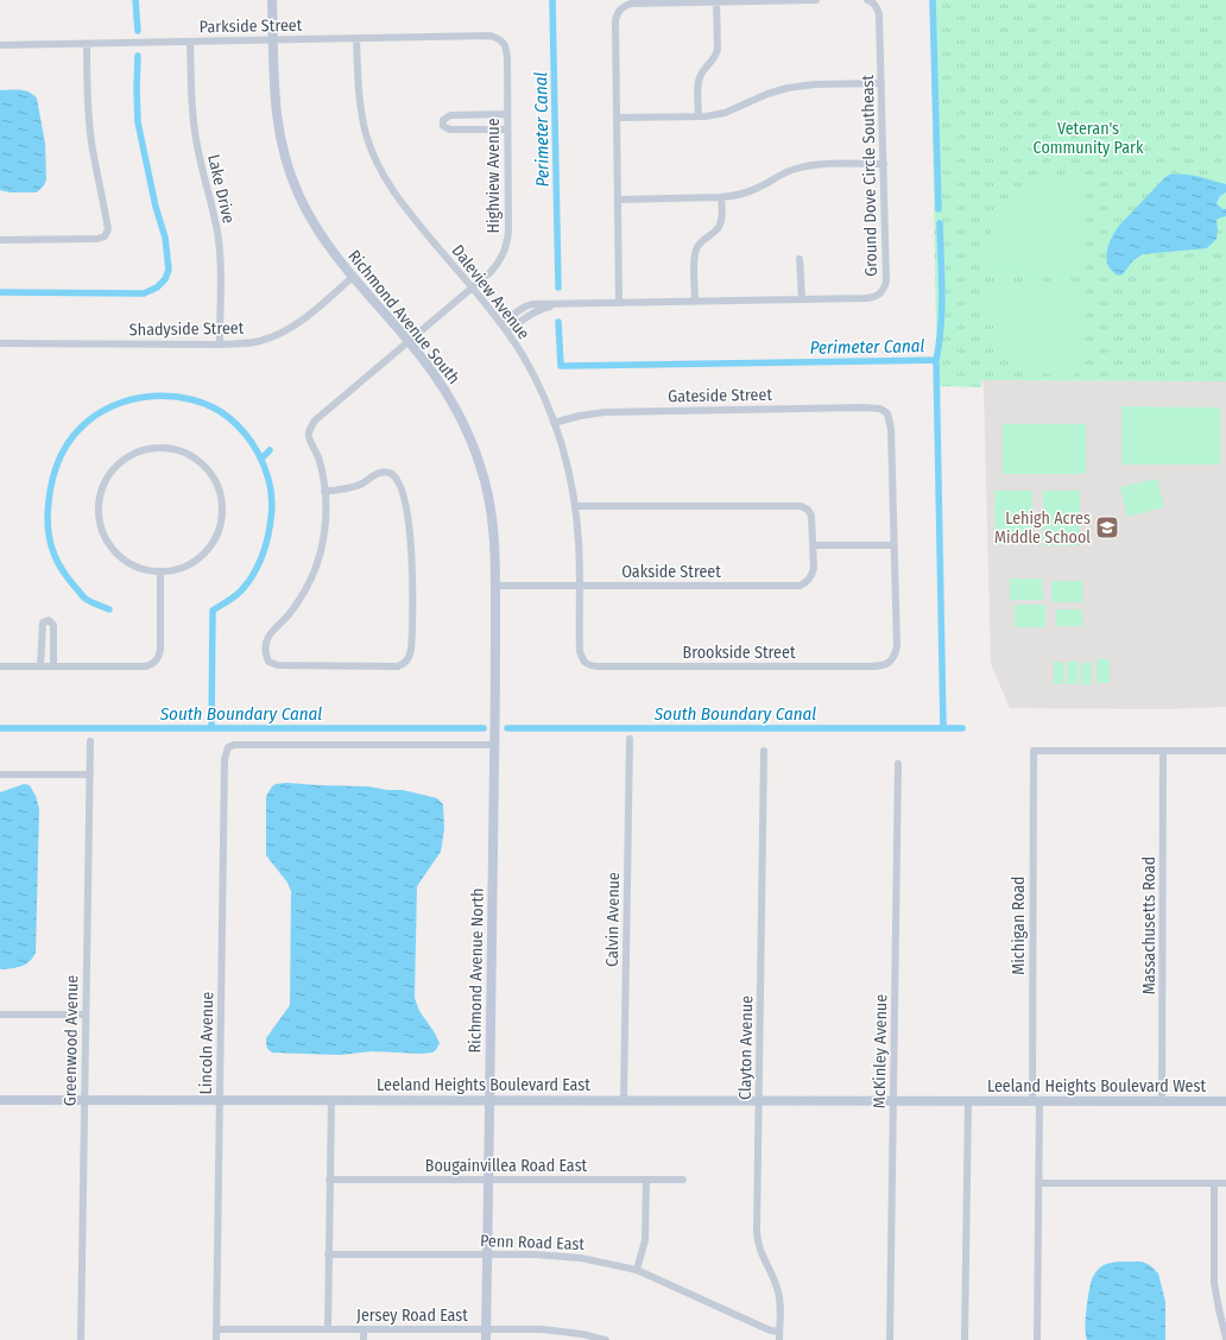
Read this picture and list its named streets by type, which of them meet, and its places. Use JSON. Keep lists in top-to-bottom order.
{
  "streets": {
    "street": [
      "Parkside Street",
      "Highview Avenue",
      "Ground Dove Circle Southeast",
      "Lake Drive",
      "Daleview Avenue",
      "Richmond Avenue South",
      "Shadyside Street",
      "Gateside Street",
      "Oakside Street",
      "Brookside Street",
      "Calvin Avenue",
      "Michigan Road",
      "Massachusetts Road",
      "Richmond Avenue North",
      "Greenwood Avenue",
      "Lincoln Avenue",
      "Clayton Avenue",
      "McKinley Avenue",
      "Leeland Heights Boulevard East",
      "Leeland Heights Boulevard West",
      "Bougainvillea Road East",
      "Penn Road East",
      "Jersey Road East"
    ]
  },
  "crossings": [
    ["Parkside Street", "Highview Avenue"],
    ["Parkside Street", "Lake Drive"],
    ["Parkside Street", "Daleview Avenue"],
    ["Parkside Street", "Richmond Avenue South"],
    ["Highview Avenue", "Daleview Avenue"],
    ["Highview Avenue", "Richmond Avenue South"],
    ["Ground Dove Circle Southeast", "Daleview Avenue"],
    ["Lake Drive", "Shadyside Street"],
    ["Daleview Avenue", "Gateside Street"],
    ["Daleview Avenue", "Oakside Street"],
    ["Daleview Avenue", "Brookside Street"],
    ["Richmond Avenue South", "Shadyside Street"],
    ["Richmond Avenue South", "Oakside Street"],
    ["Richmond Avenue South", "Richmond Avenue North"],
    ["Richmond Avenue South", "Lincoln Avenue"],
    ["Gateside Street", "Brookside Street"],
    ["Calvin Avenue", "Leeland Heights Boulevard East"],
    ["Michigan Road", "Massachusetts Road"],
    ["Michigan Road", "Leeland Heights Boulevard West"],
    ["Massachusetts Road", "Leeland Heights Boulevard West"],
    ["Richmond Avenue North", "Lincoln Avenue"],
    ["Richmond Avenue North", "Leeland Heights Boulevard East"],
    ["Richmond Avenue North", "Bougainvillea Road East"],
    ["Richmond Avenue North", "Penn Road East"],
    ["Richmond Avenue North", "Jersey Road East"],
    ["Greenwood Avenue", "Leeland Heights Boulevard East"],
    ["Lincoln Avenue", "Leeland Heights Boulevard East"],
    ["Lincoln Avenue", "Jersey Road East"],
    ["Clayton Avenue", "Leeland Heights Boulevard East"],
    ["Clayton Avenue", "Penn Road East"],
    ["McKinley Avenue", "Leeland Heights Boulevard East"],
    ["Leeland Heights Boulevard East", "Leeland Heights Boulevard West"]
  ],
  "water": ["Perimeter Canal", "South Boundary Canal"],
  "parks": ["Veteran's Community Park"],
  "places": {
    "school or university": ["Lehigh Acres Middle School"]
  }
}
